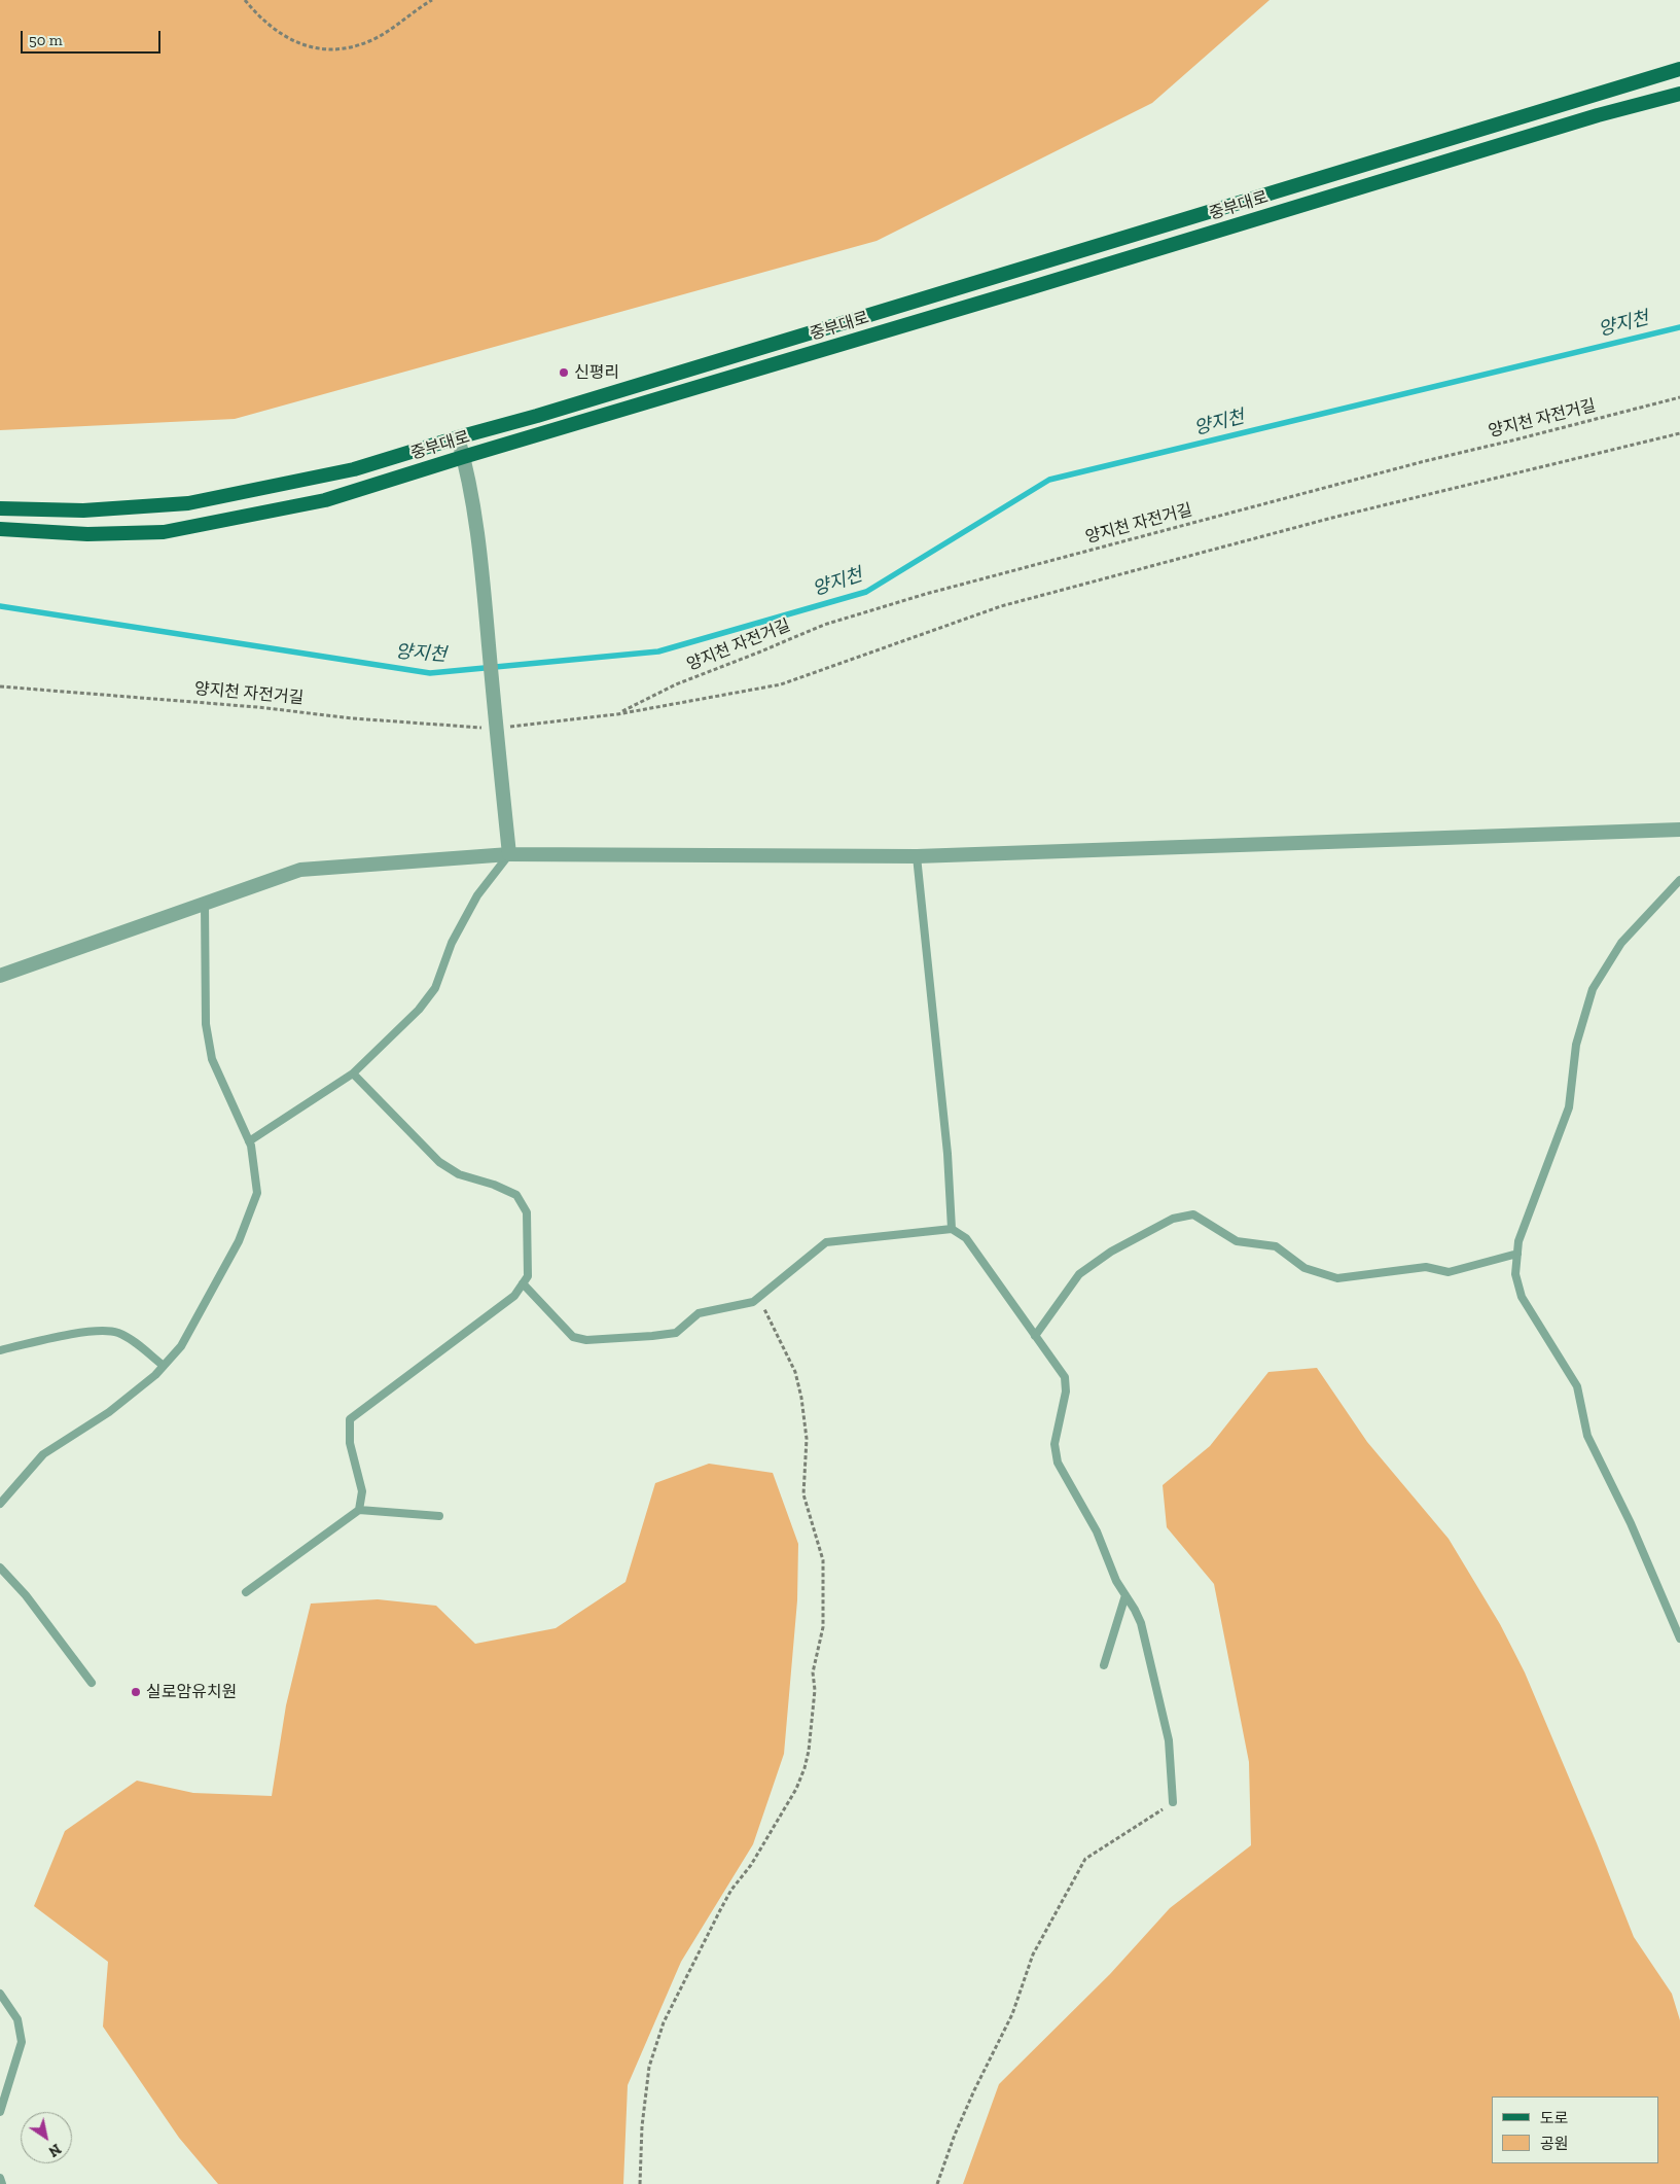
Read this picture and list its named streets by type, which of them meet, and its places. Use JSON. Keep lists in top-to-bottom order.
{
  "streets": {
    "main road": ["중부대로"],
    "path": ["양지천 자전거길"]
  },
  "water": ["양지천"],
  "places": ["신평리", "실로암유치원"],
  "legend": ["도로", "공원"],
  "scale_bar": "50 m",
  "north": "bottom right"
}
